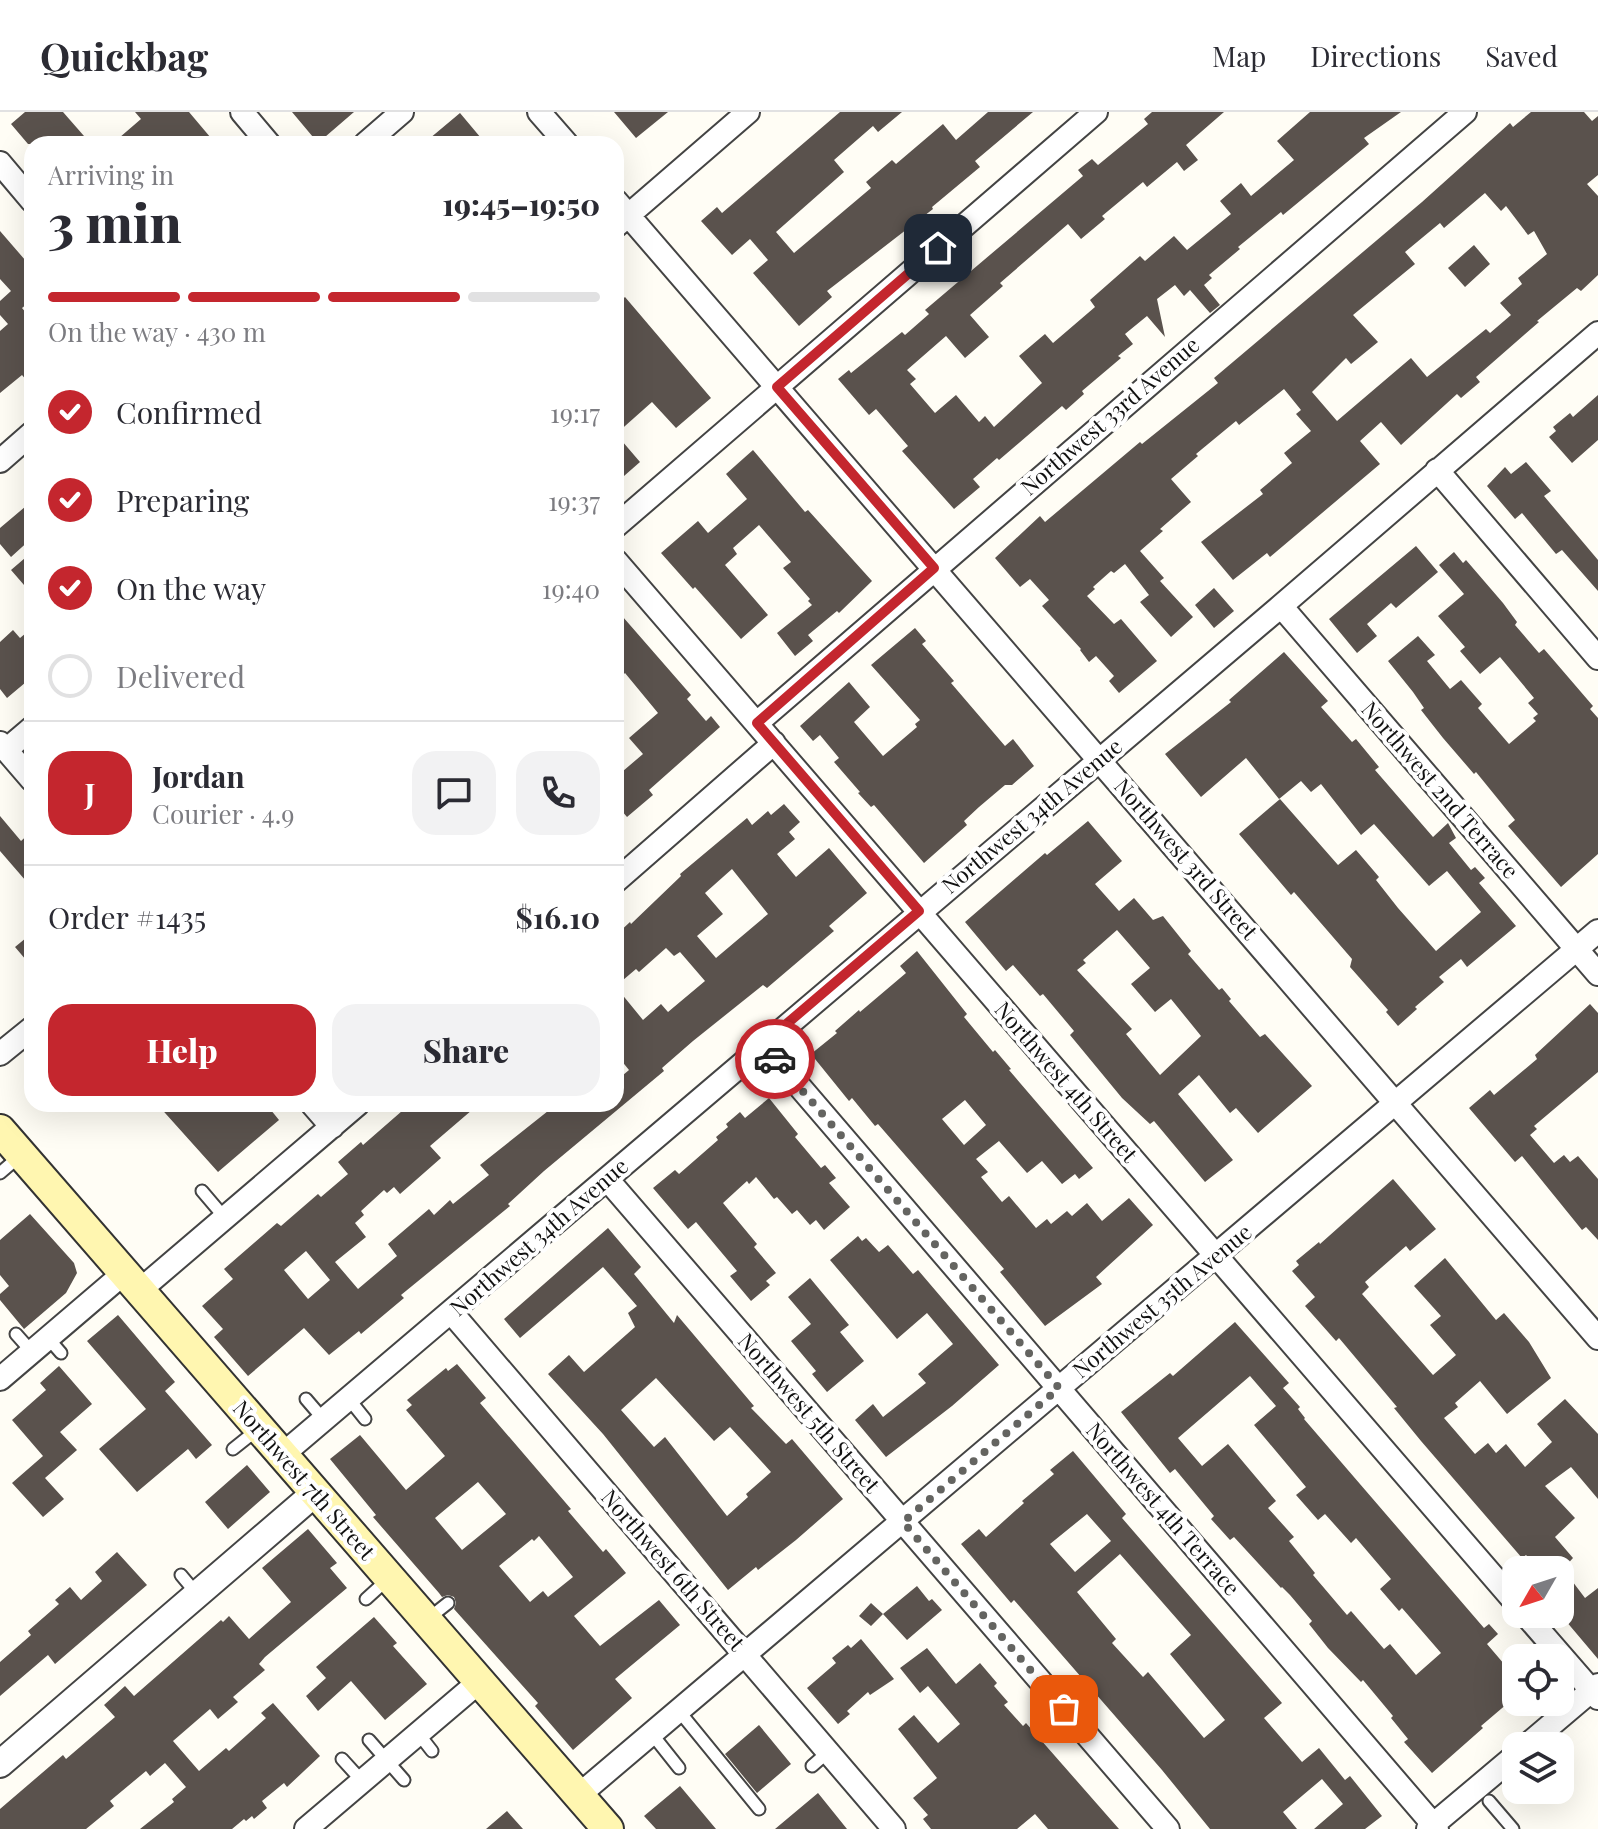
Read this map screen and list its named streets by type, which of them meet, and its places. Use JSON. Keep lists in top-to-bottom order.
{
  "streets": {
    "main road": ["Northwest 7th Street"],
    "street": [
      "Northwest 33rd Avenue",
      "Northwest 2nd Terrace",
      "Northwest 34th Avenue",
      "Northwest 3rd Street",
      "Northwest 4th Street",
      "Northwest 35th Avenue",
      "Northwest 5th Street",
      "Northwest 4th Terrace",
      "Northwest 6th Street"
    ]
  },
  "crossings": [
    ["Northwest 33rd Avenue", "Northwest 3rd Street"],
    ["Northwest 33rd Avenue", "Northwest 4th Street"],
    ["Northwest 2nd Terrace", "Northwest 34th Avenue"],
    ["Northwest 2nd Terrace", "Northwest 35th Avenue"],
    ["Northwest 34th Avenue", "Northwest 3rd Street"],
    ["Northwest 34th Avenue", "Northwest 4th Street"],
    ["Northwest 34th Avenue", "Northwest 5th Street"],
    ["Northwest 34th Avenue", "Northwest 7th Street"],
    ["Northwest 34th Avenue", "Northwest 4th Terrace"],
    ["Northwest 34th Avenue", "Northwest 6th Street"],
    ["Northwest 3rd Street", "Northwest 35th Avenue"],
    ["Northwest 4th Street", "Northwest 35th Avenue"],
    ["Northwest 35th Avenue", "Northwest 5th Street"],
    ["Northwest 35th Avenue", "Northwest 7th Street"],
    ["Northwest 35th Avenue", "Northwest 4th Terrace"],
    ["Northwest 35th Avenue", "Northwest 6th Street"]
  ],
  "north": "bottom left",
  "page": {
    "header": "Quickbag",
    "nav": ["Map", "Directions", "Saved"],
    "heading": ["3 min", "Arriving in", "19:45–19:50"],
    "panel": [
      "Jordan",
      "Courier · 4.9",
      "Order #1435",
      "$16.10"
    ],
    "bar": "On the way · 430 m",
    "list": [
      ["Confirmed", "19:17"],
      ["Preparing", "19:37"],
      ["On the way", "19:40"],
      "Delivered"
    ],
    "round": "J",
    "buttons": ["Help", "Share"]
  }
}
